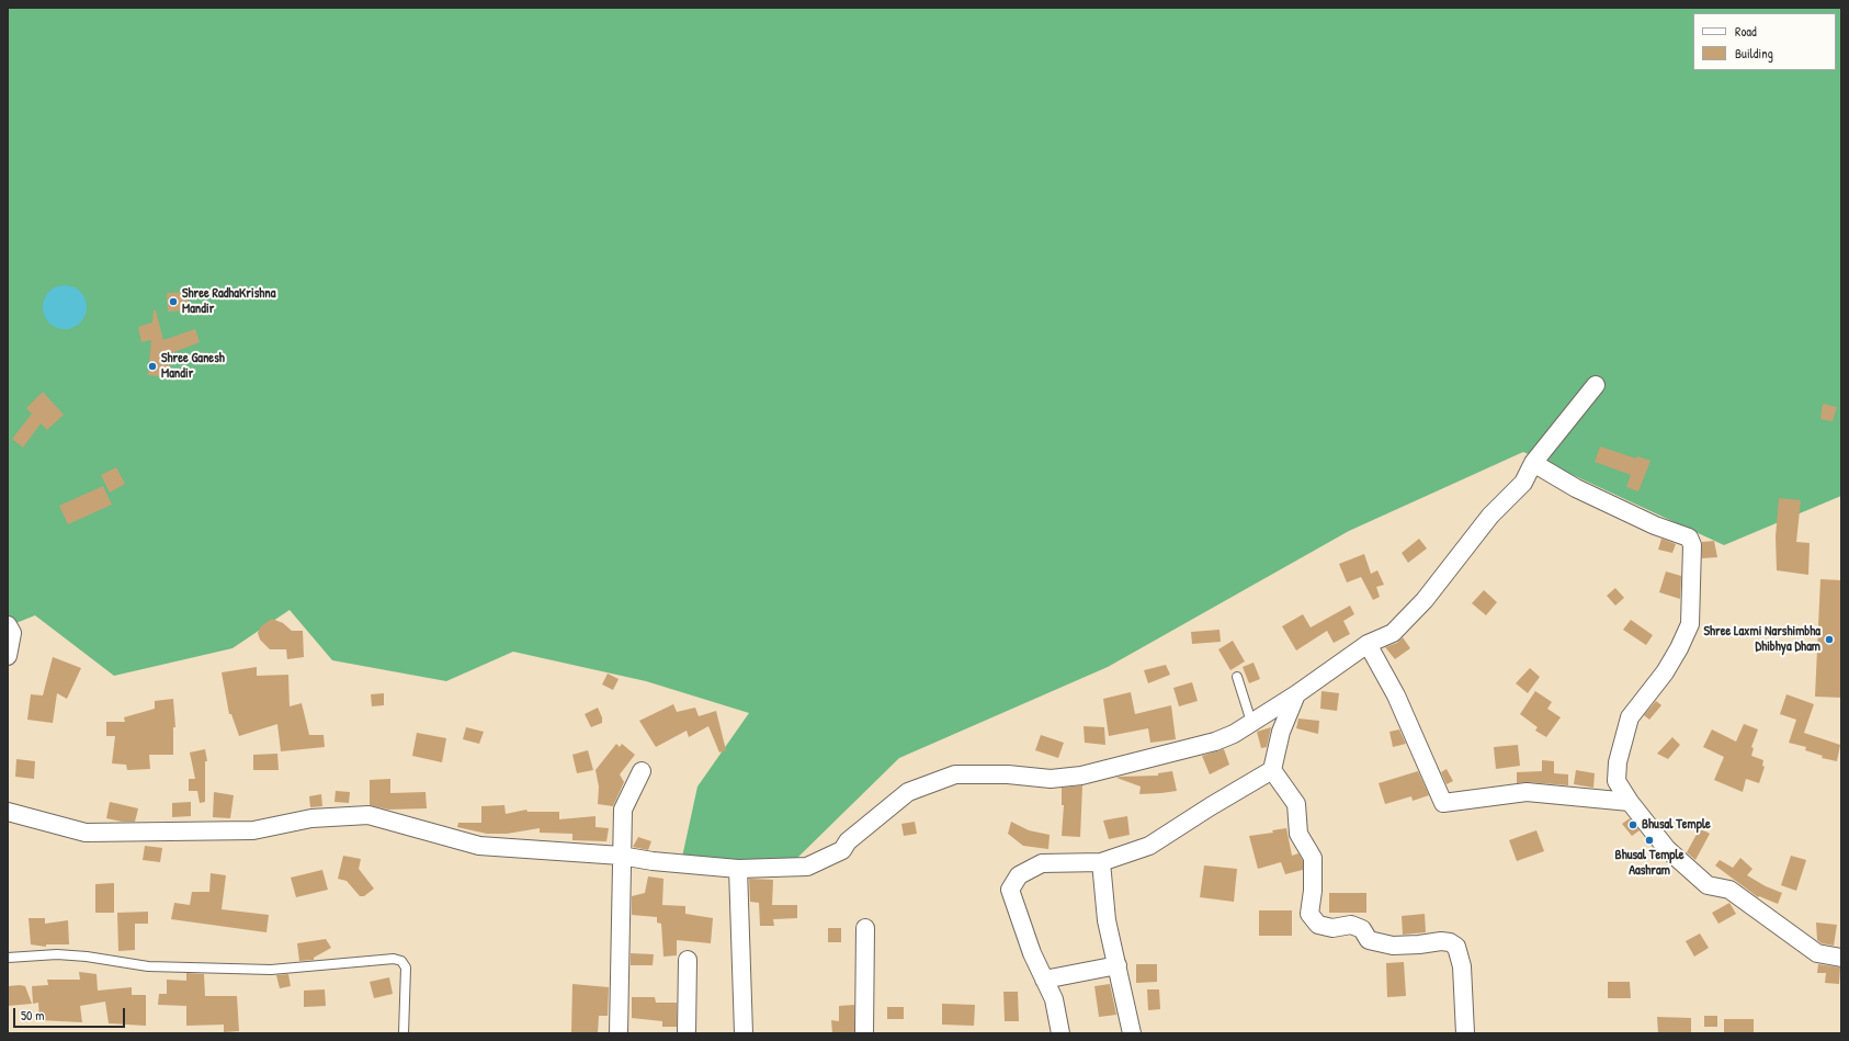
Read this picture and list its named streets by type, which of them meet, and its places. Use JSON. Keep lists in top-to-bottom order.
{
  "places": [
    "Shree RadhaKrishna Mandir",
    "Shree Ganesh Mandir",
    "Shree Laxmi Narshimbha Dhibhya Dham",
    "Bhusal Temple",
    "Bhusal Temple Aashram"
  ],
  "legend": ["Road", "Building"],
  "scale_bar": "50 m"
}
